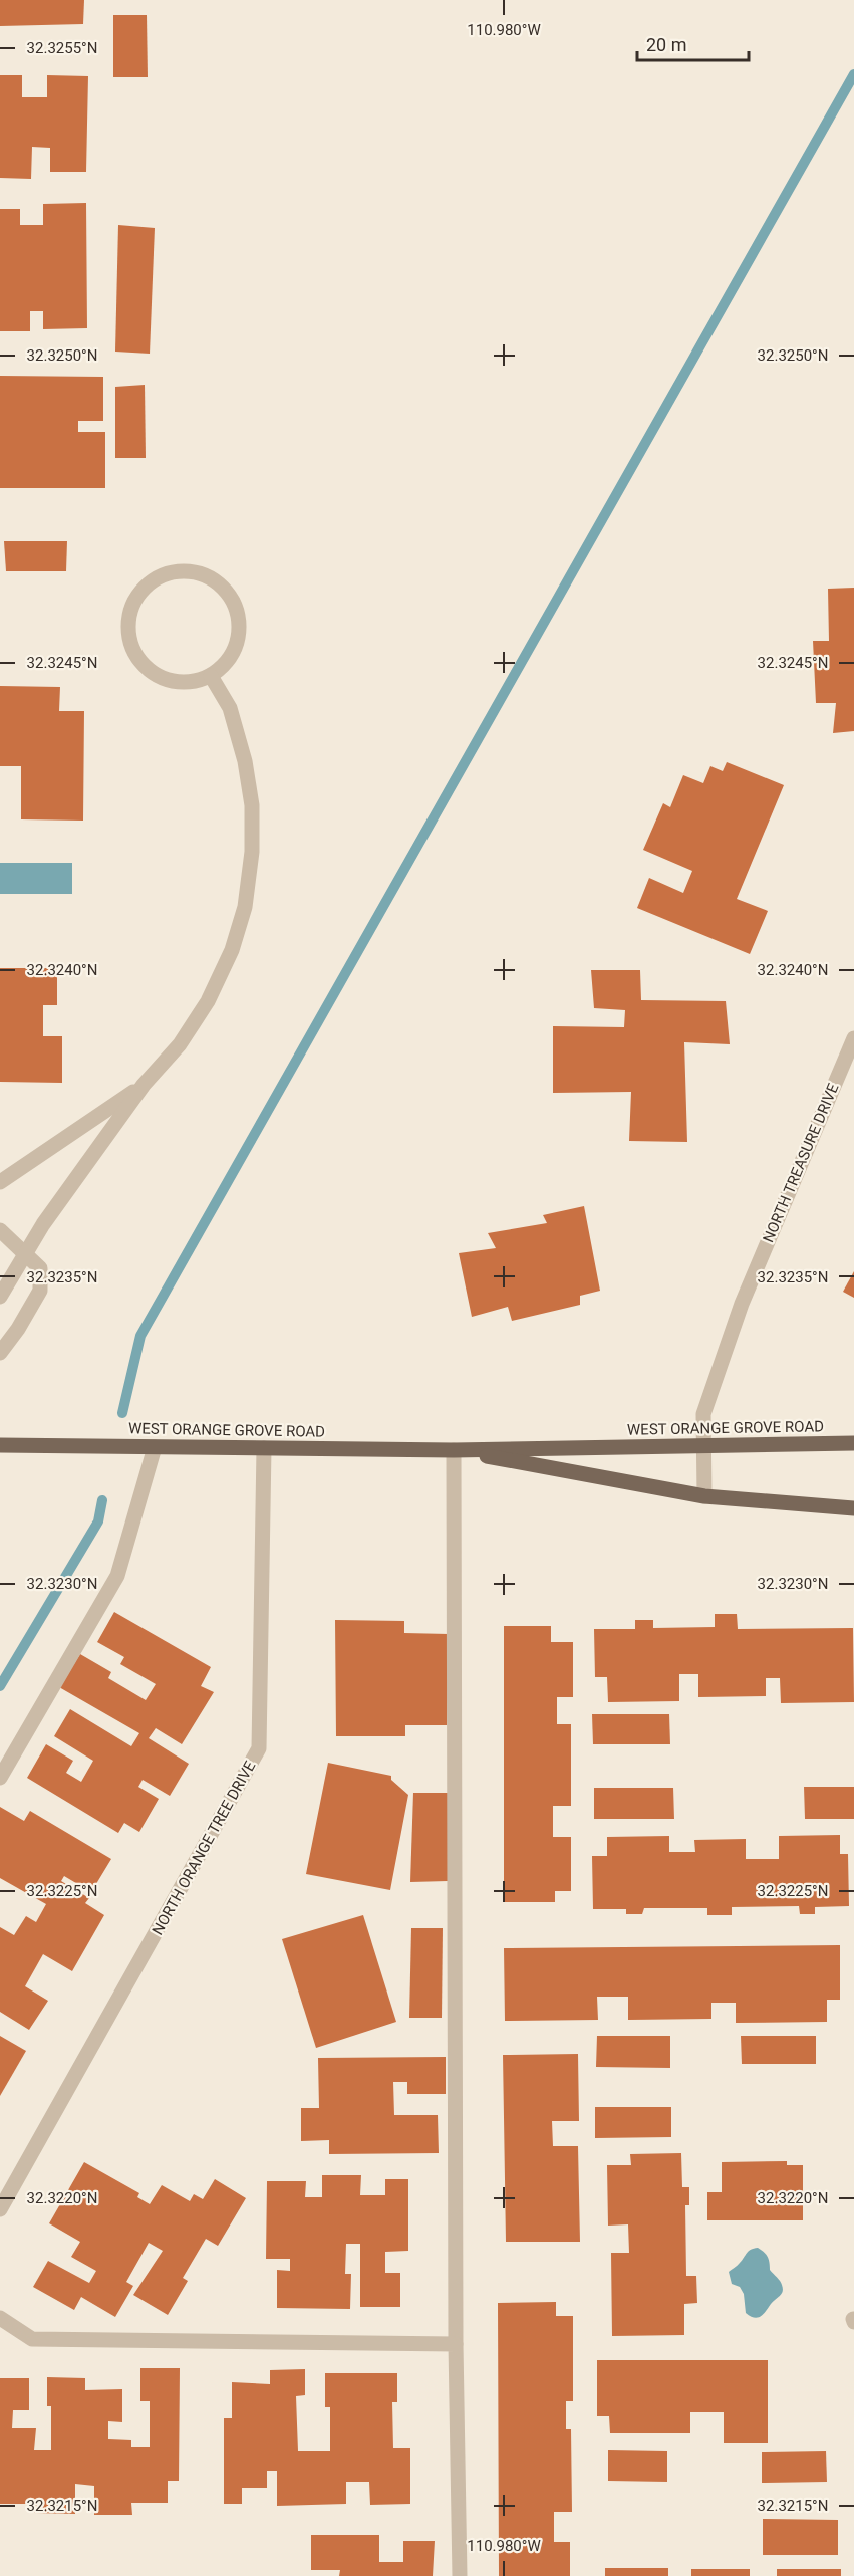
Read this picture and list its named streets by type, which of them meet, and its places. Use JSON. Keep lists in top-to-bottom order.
{
  "streets": {
    "main road": ["WEST ORANGE GROVE ROAD"],
    "street": ["NORTH TREASURE DRIVE", "NORTH ORANGE TREE DRIVE"]
  },
  "crossings": [
    ["NORTH TREASURE DRIVE", "WEST ORANGE GROVE ROAD"],
    ["WEST ORANGE GROVE ROAD", "NORTH ORANGE TREE DRIVE"]
  ],
  "scale_bar": "20 m",
  "coordinates": [
    "110.980°W",
    "32.3255°N",
    "32.3250°N",
    "32.3245°N",
    "32.3240°N",
    "32.3235°N",
    "32.3230°N",
    "32.3225°N",
    "32.3220°N",
    "32.3215°N"
  ]
}
